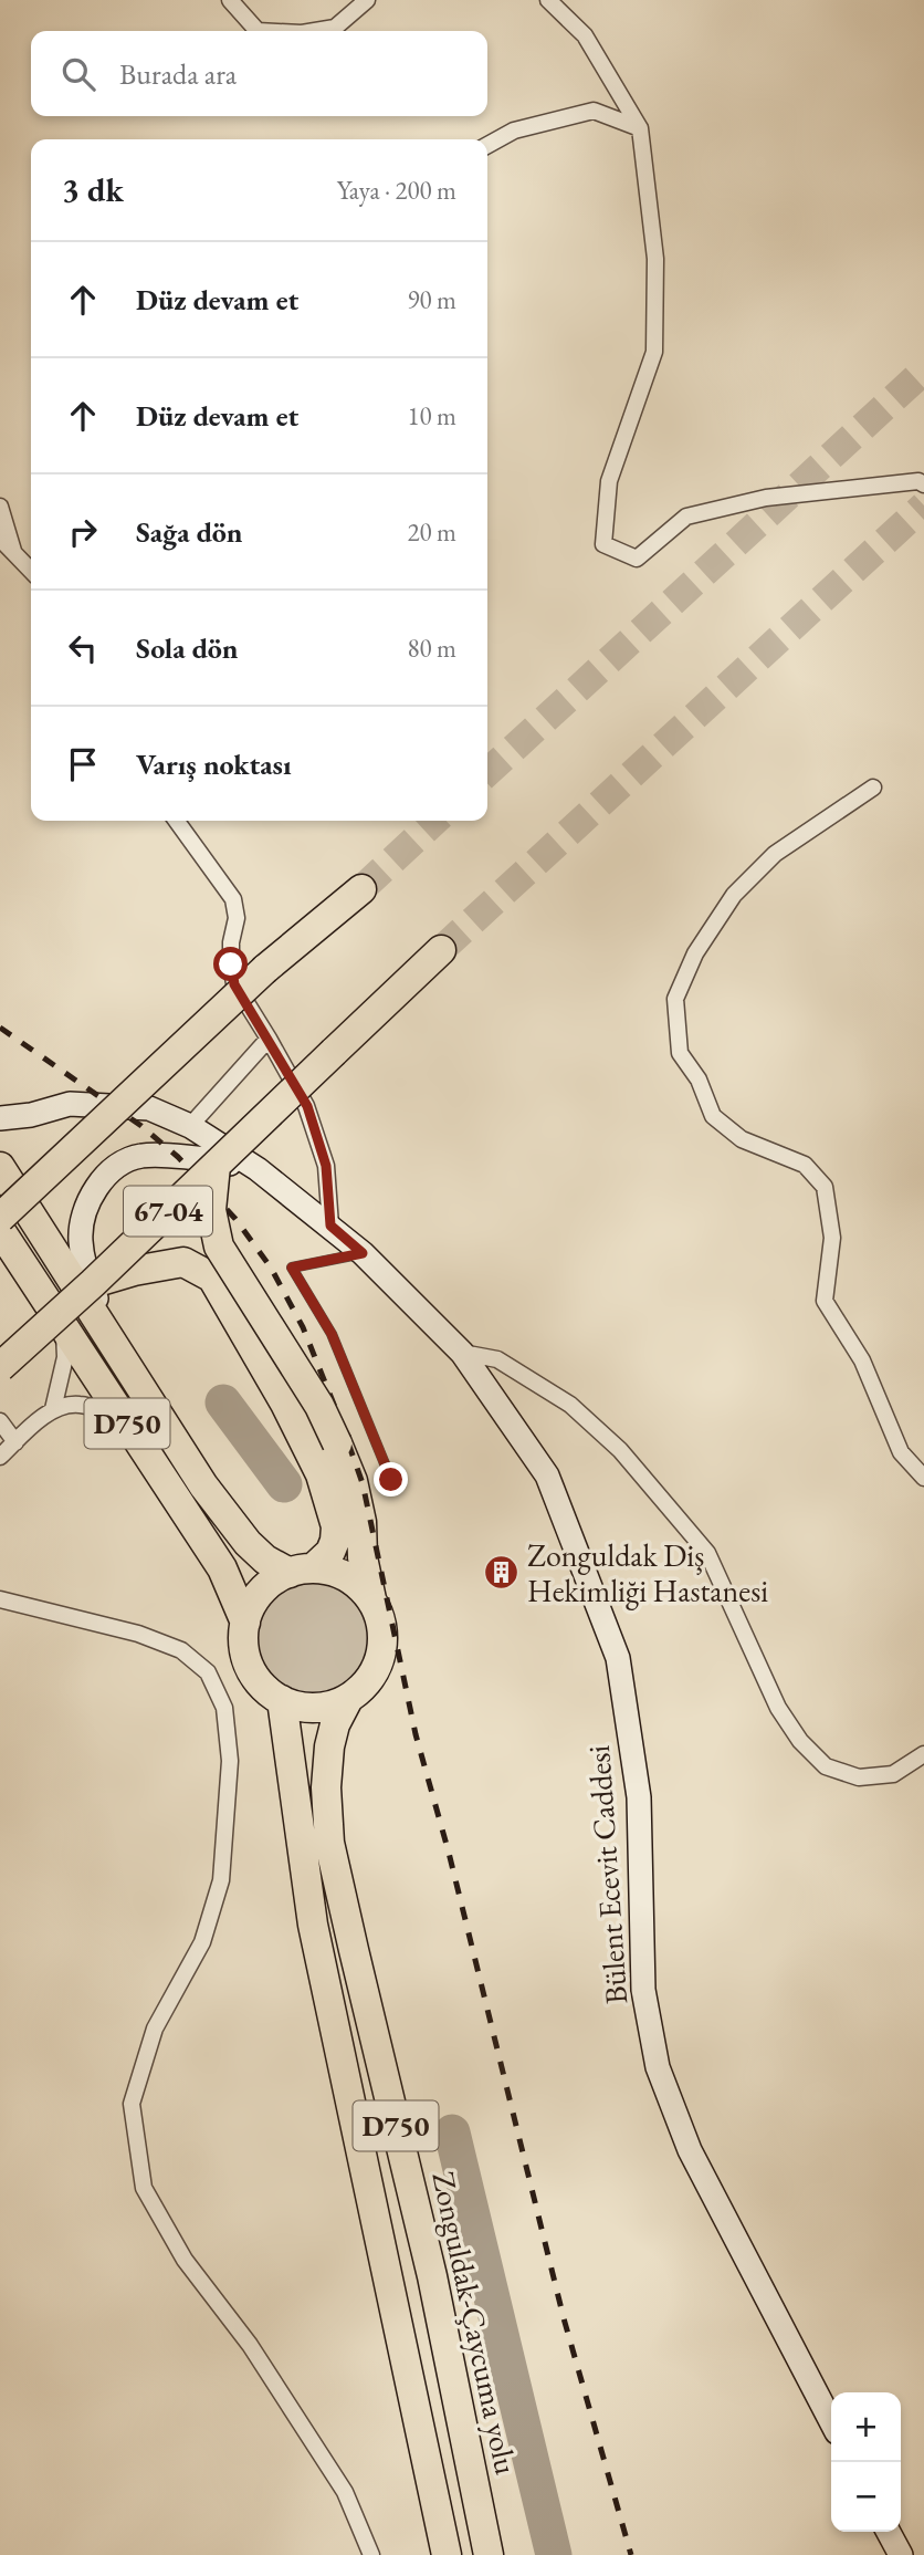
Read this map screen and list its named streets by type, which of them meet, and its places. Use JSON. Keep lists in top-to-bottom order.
{
  "streets": {
    "highway": ["67-04", "D750", "Zonguldak-Çaycuma yolu"],
    "main road": ["Bülent Ecevit Caddesi"]
  },
  "crossings": [
    ["D750", "Zonguldak-Çaycuma yolu"]
  ],
  "places": {
    "building": ["Zonguldak Diş Hekimliği Hastanesi"]
  },
  "page": {
    "search": "Burada ara",
    "heading": ["3 dk", "Yaya · 200 m"],
    "list": [
      ["Düz devam et", "90 m"],
      ["Düz devam et", "10 m"],
      ["Sağa dön", "20 m"],
      ["Sola dön", "80 m"],
      "Varış noktası"
    ],
    "map_buttons": ["+", "−"]
  }
}
